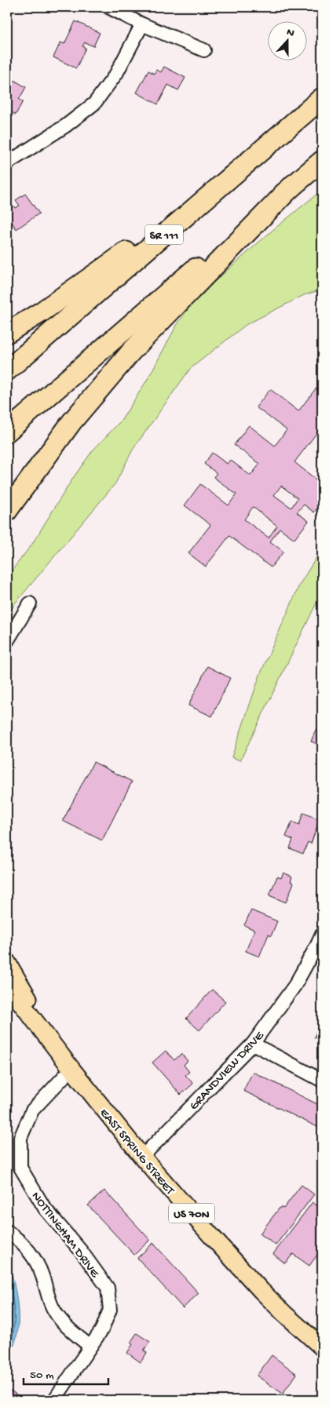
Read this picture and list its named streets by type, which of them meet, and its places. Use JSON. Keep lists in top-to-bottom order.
{
  "streets": {
    "highway": ["SR 111"],
    "main road": ["EAST SPRING STREET", "US 70N"],
    "street": ["GRANDVIEW DRIVE", "NOTTINGHAM DRIVE"]
  },
  "crossings": [
    ["GRANDVIEW DRIVE", "EAST SPRING STREET"],
    ["EAST SPRING STREET", "NOTTINGHAM DRIVE"]
  ],
  "scale_bar": "50 m",
  "north": "top"
}
